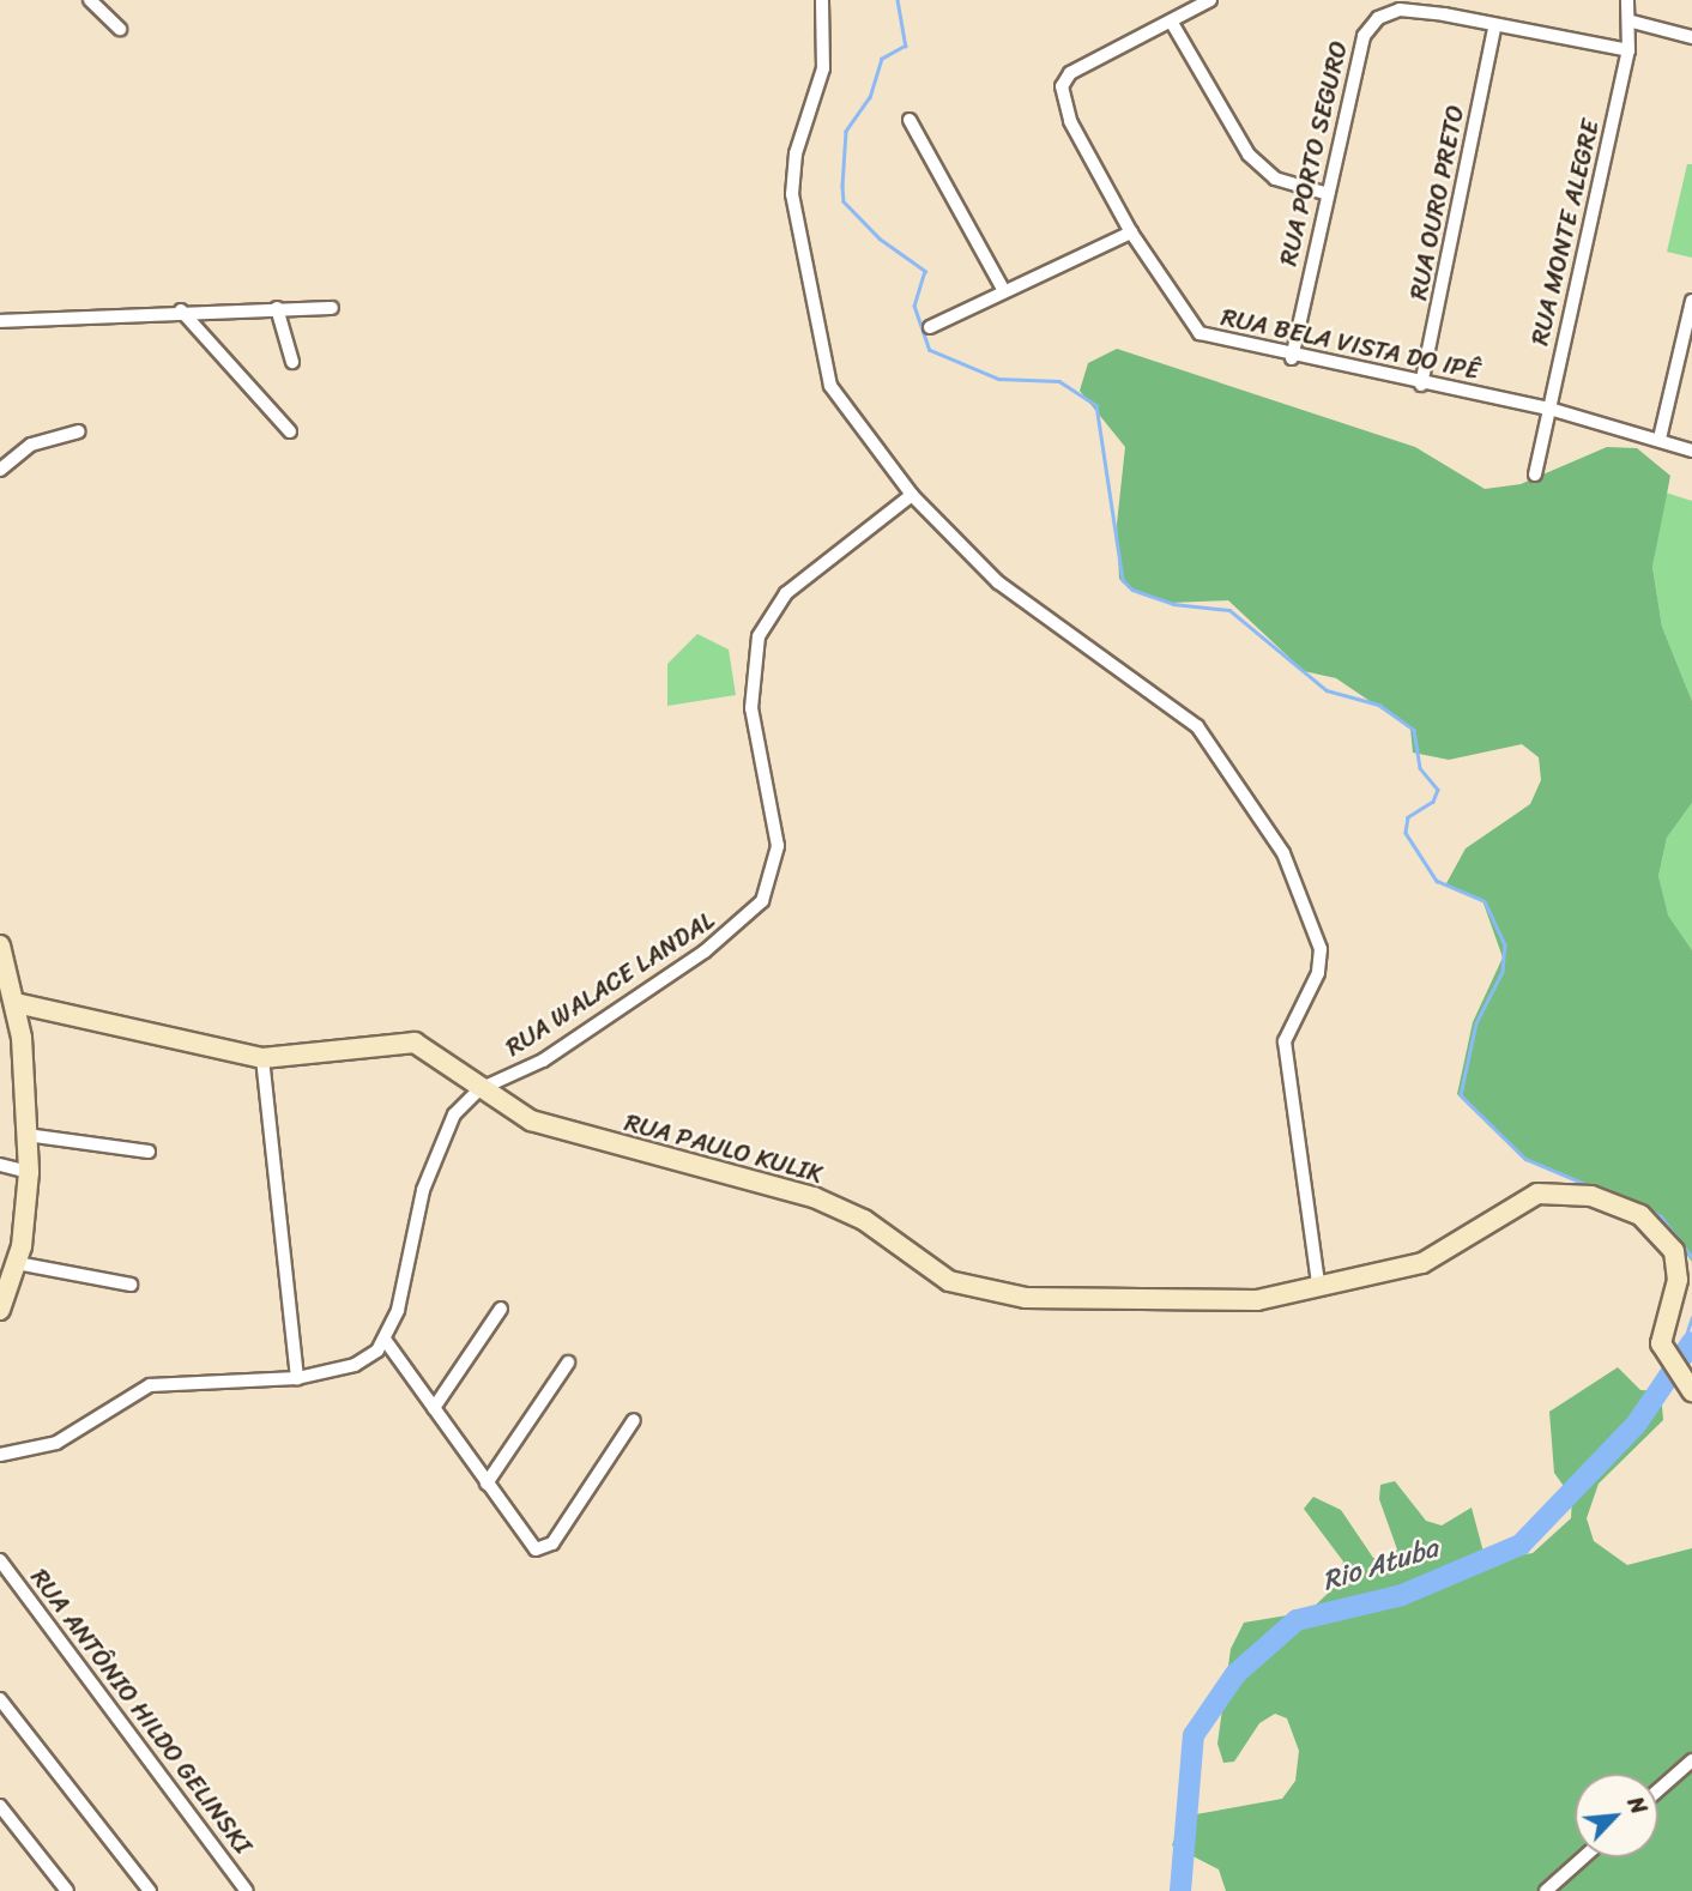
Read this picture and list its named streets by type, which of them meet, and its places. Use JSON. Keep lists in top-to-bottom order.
{
  "streets": {
    "street": [
      "RUA PORTO SEGURO",
      "RUA OURO PRETO",
      "RUA MONTE ALEGRE",
      "RUA BELA VISTA DO IPÊ",
      "RUA WALACE LANDAL",
      "RUA PAULO KULIK",
      "RUA ANTÔNIO HILDO GELINSKI"
    ]
  },
  "crossings": [
    ["RUA PORTO SEGURO", "RUA OURO PRETO"],
    ["RUA PORTO SEGURO", "RUA MONTE ALEGRE"],
    ["RUA PORTO SEGURO", "RUA BELA VISTA DO IPÊ"],
    ["RUA OURO PRETO", "RUA BELA VISTA DO IPÊ"],
    ["RUA MONTE ALEGRE", "RUA BELA VISTA DO IPÊ"],
    ["RUA WALACE LANDAL", "RUA PAULO KULIK"]
  ],
  "water": ["Rio Atuba"],
  "north": "top right"
}
